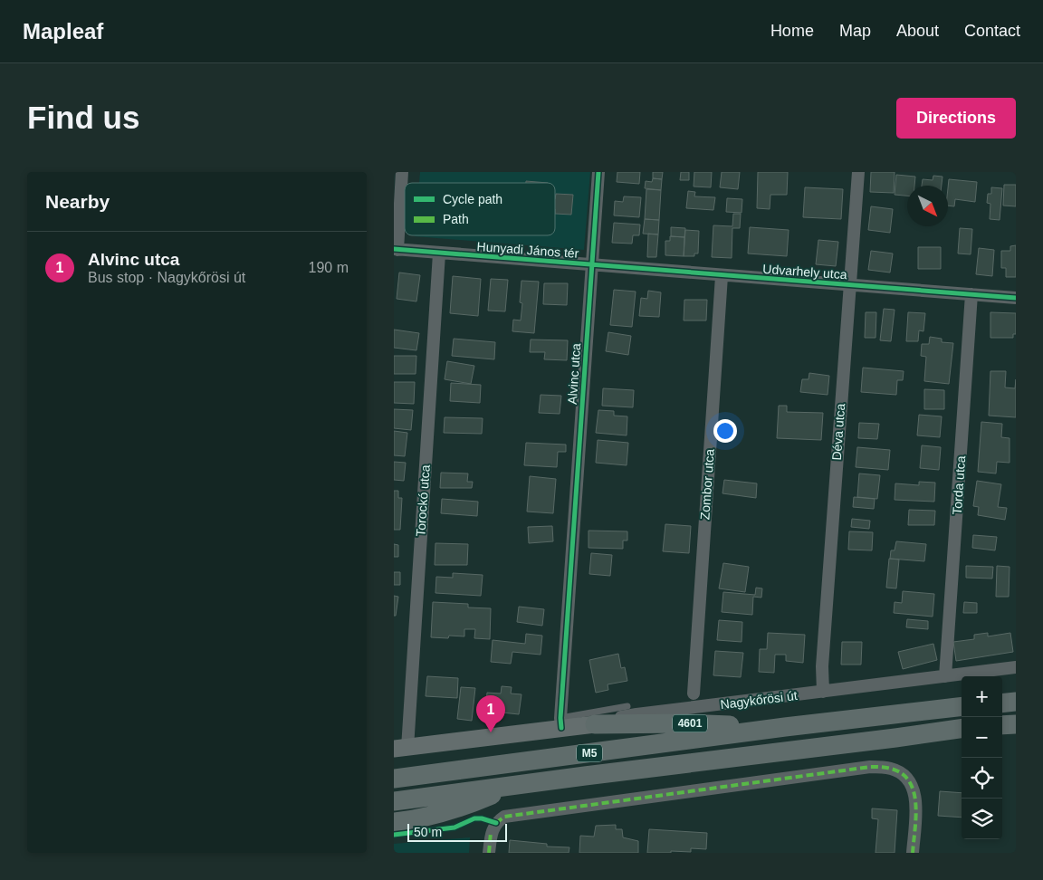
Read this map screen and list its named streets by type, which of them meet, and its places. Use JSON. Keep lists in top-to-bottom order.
{
  "streets": {
    "main road": ["Nagykőrösi út", "4601", "M5"],
    "street": [
      "Hunyadi János tér",
      "Udvarhely utca",
      "Alvinc utca",
      "Déva utca",
      "Zombor utca",
      "Torda utca",
      "Torockó utca"
    ]
  },
  "crossings": [
    ["Hunyadi János tér", "Udvarhely utca"],
    ["Hunyadi János tér", "Alvinc utca"],
    ["Hunyadi János tér", "Torockó utca"],
    ["Udvarhely utca", "Alvinc utca"],
    ["Udvarhely utca", "Déva utca"],
    ["Udvarhely utca", "Zombor utca"],
    ["Udvarhely utca", "Torda utca"],
    ["Alvinc utca", "Nagykőrösi út"],
    ["Déva utca", "Nagykőrösi út"],
    ["Torda utca", "Nagykőrösi út"],
    ["Torockó utca", "Nagykőrösi út"],
    ["Nagykőrösi út", "4601"],
    ["4601", "M5"]
  ],
  "legend": ["Cycle path", "Path"],
  "scale_bar": "50 m",
  "north": "bottom right",
  "page": {
    "header": "Mapleaf",
    "nav": [
      "Home",
      "Map",
      "About",
      "Contact"
    ],
    "buttons": "Directions",
    "title": "Find us",
    "heading": "Nearby",
    "list": [
      {
        "mark": "1",
        "name": "Alvinc utca",
        "note": "Bus stop · Nagykőrösi út",
        "value": "190 m"
      }
    ],
    "map_buttons": ["+", "−"],
    "pins": "1",
    "scale": "50 m"
  }
}
